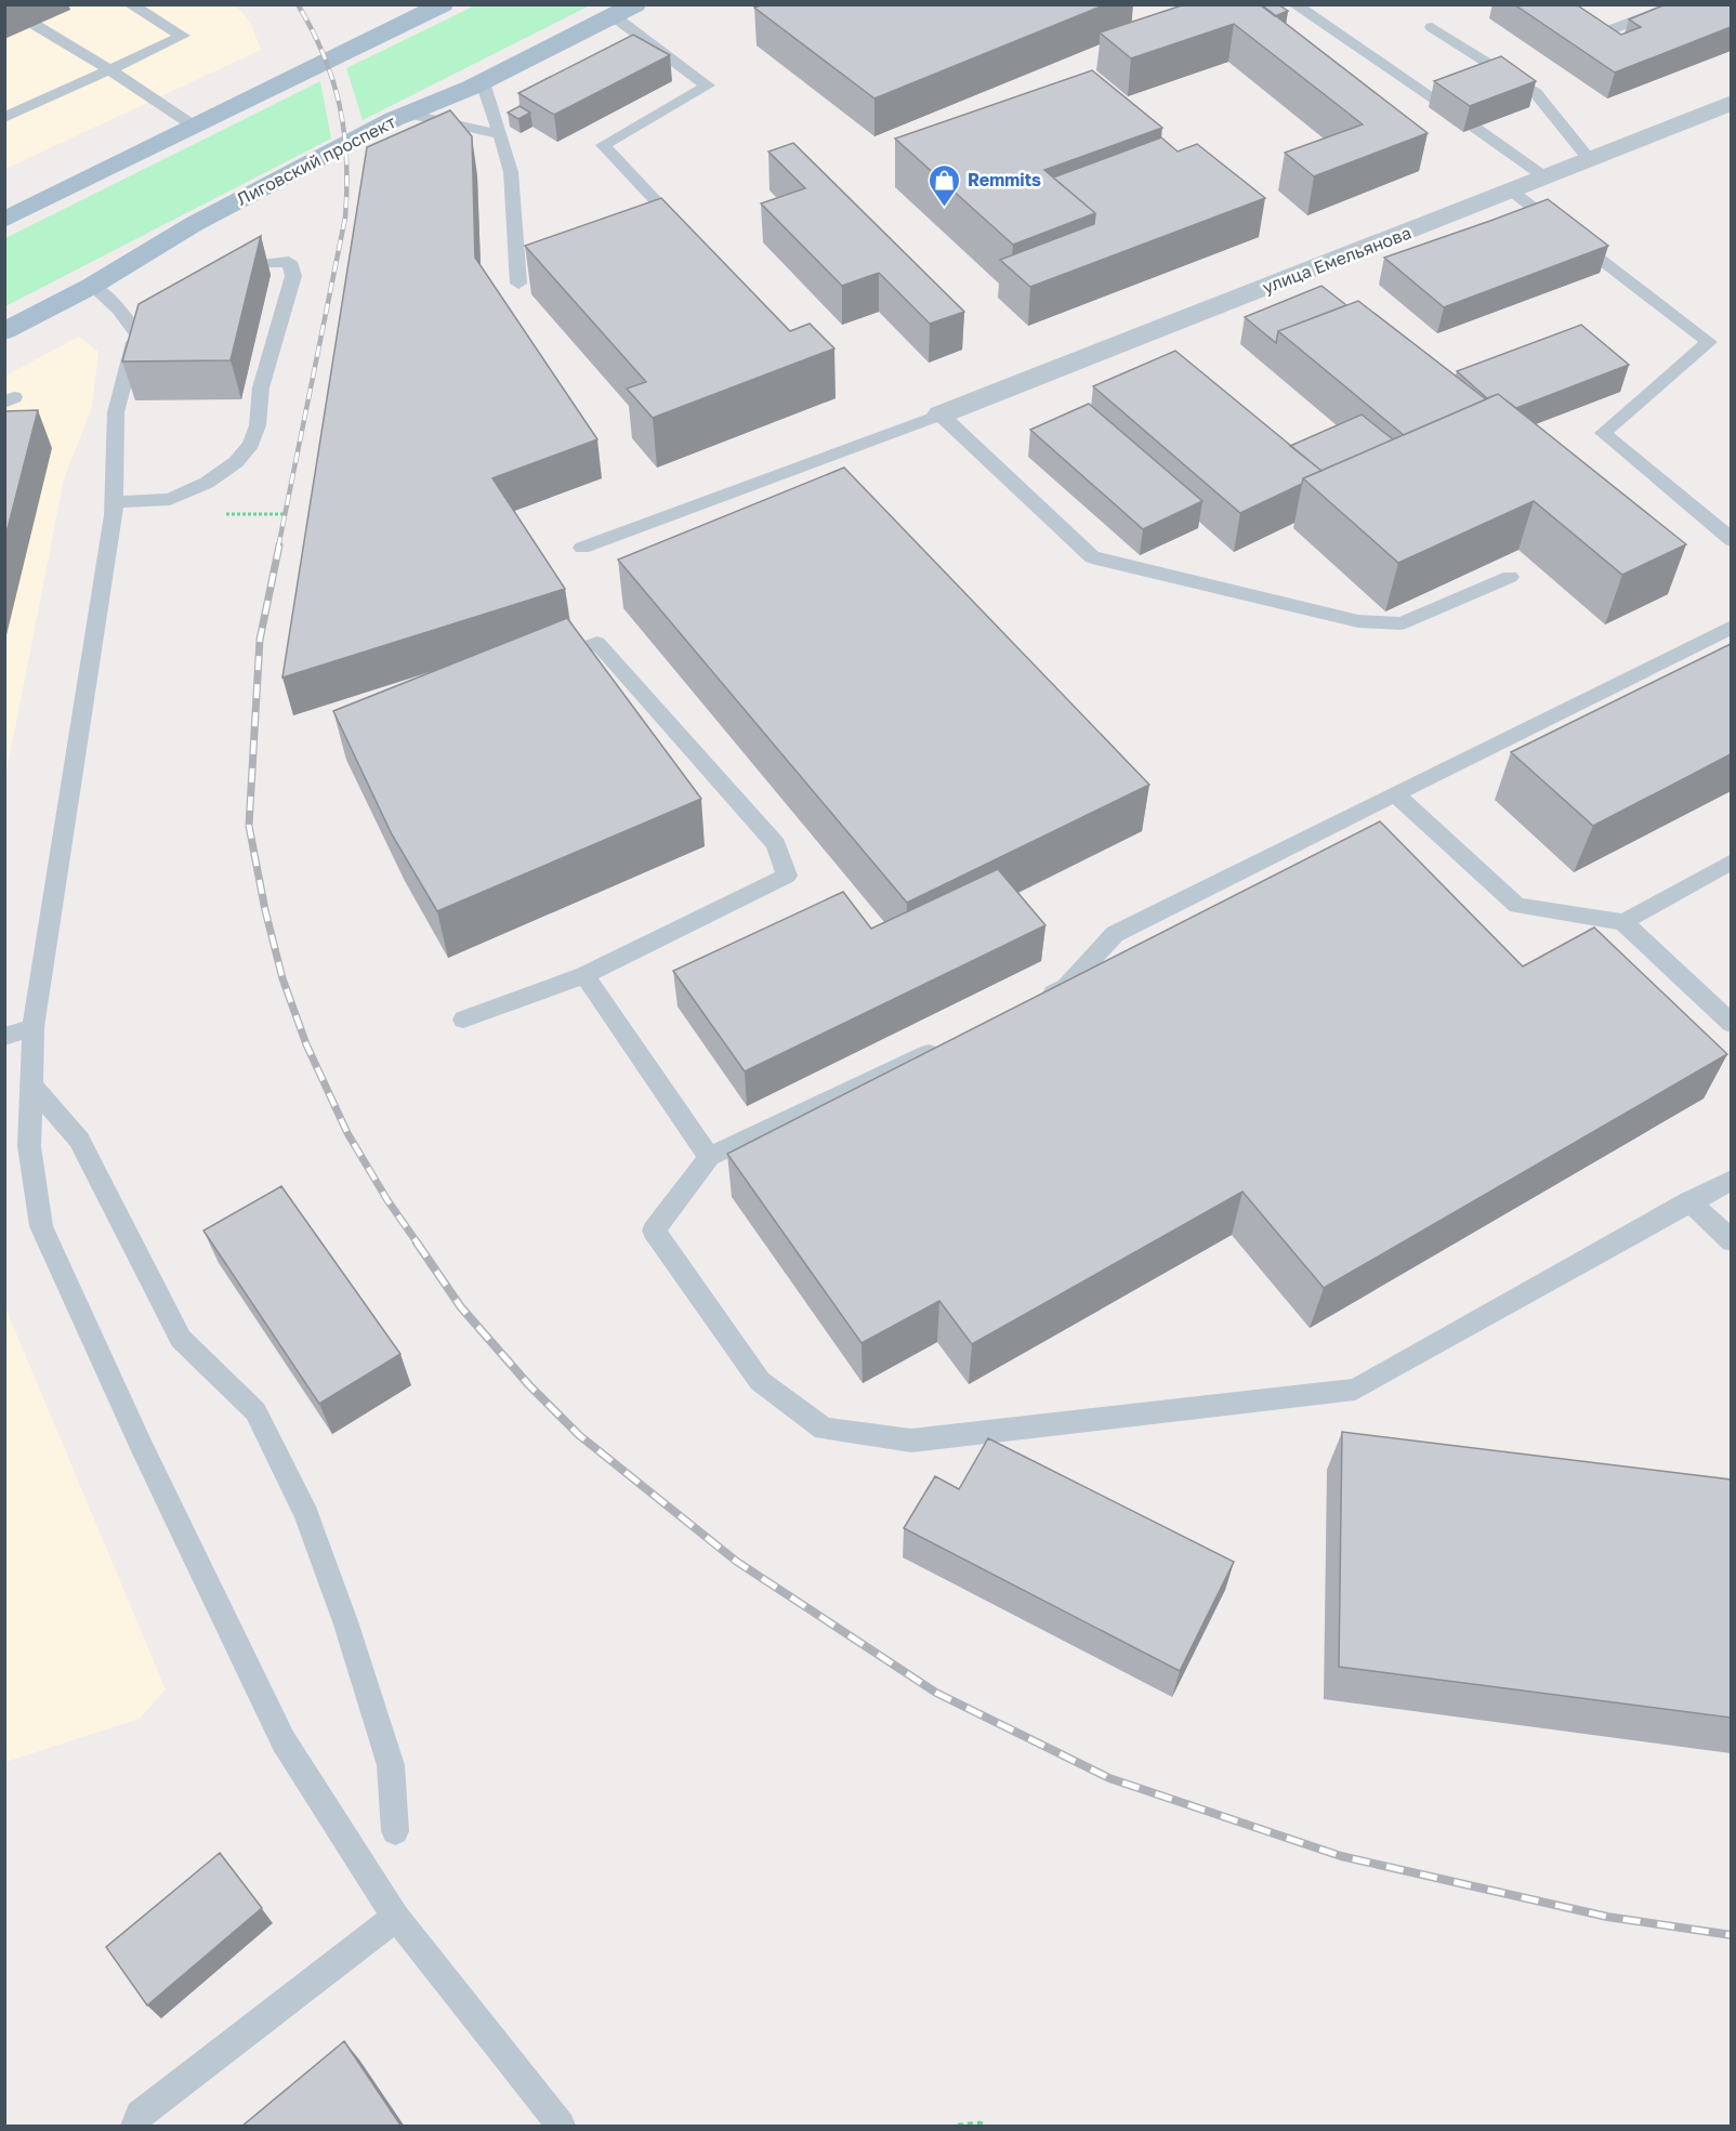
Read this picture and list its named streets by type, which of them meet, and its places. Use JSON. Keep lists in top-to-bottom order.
{
  "streets": {
    "main road": ["Лиговский проспект"],
    "street": ["улица Емельянова"]
  },
  "places": {
    "shop": ["Remmits"]
  }
}
